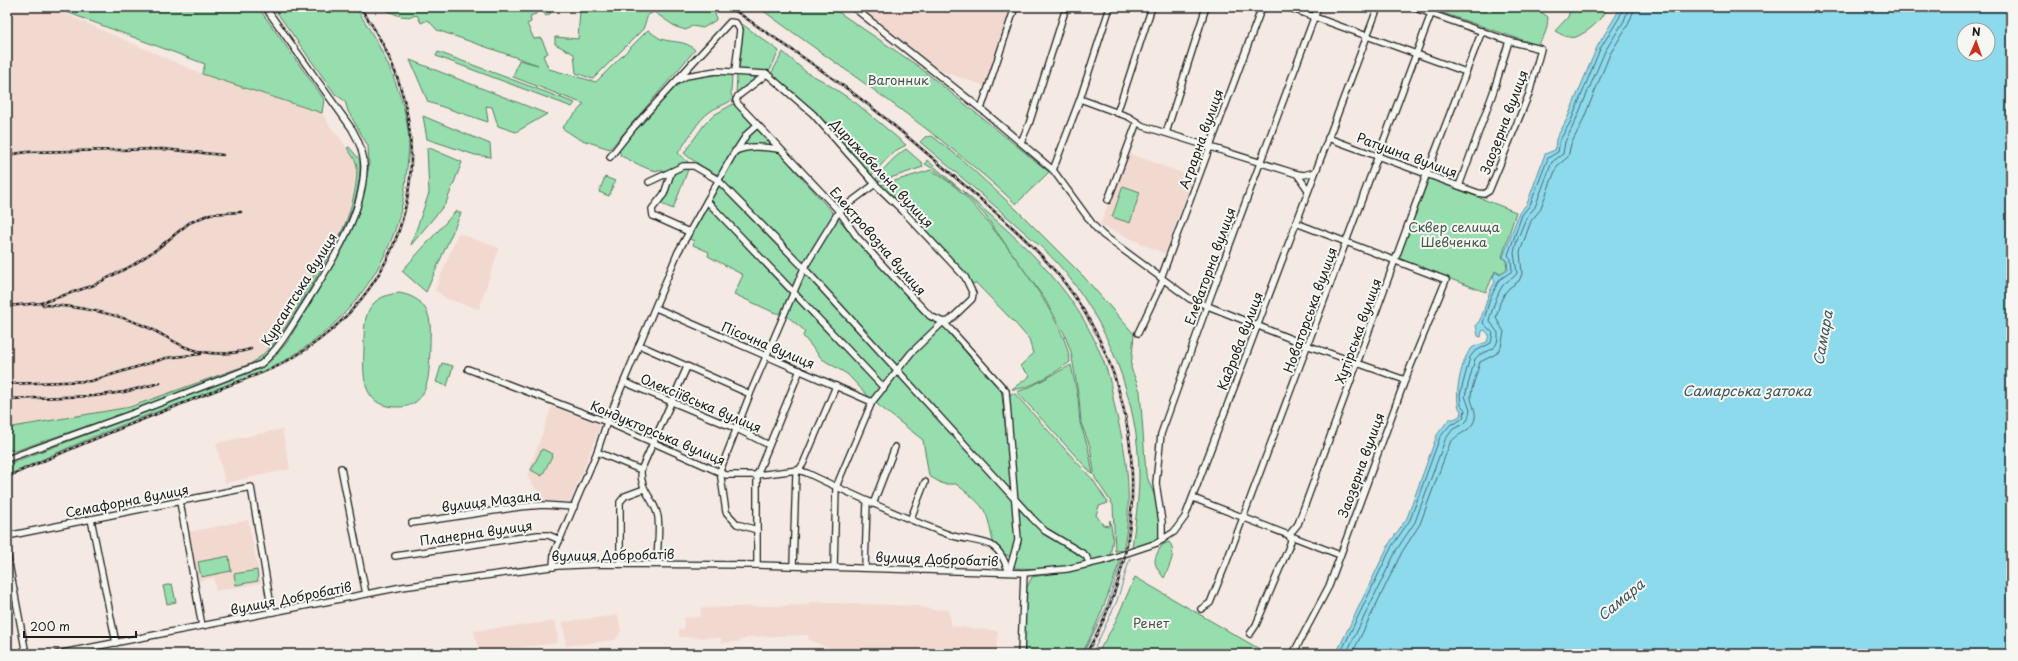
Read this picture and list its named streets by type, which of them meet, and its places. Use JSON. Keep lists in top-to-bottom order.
{
  "streets": {
    "street": [
      "Заозерна вулиця",
      "Аграрна вулиця",
      "Ратушна вулиця",
      "Дирижабельна вулиця",
      "Електровозна вулиця",
      "Елеваторна вулиця",
      "Курсантська вулиця",
      "Новаторська вулиця",
      "Хутірська вулиця",
      "Кадрова вулиця",
      "Пісочна вулиця",
      "Олексіївська вулиця",
      "Кондукторська вулиця",
      "Семафорна вулиця",
      "вулиця Мазана",
      "Планерна вулиця",
      "вулиця Добробатів"
    ]
  },
  "crossings": [
    ["Заозерна вулиця", "Ратушна вулиця"],
    ["Заозерна вулиця", "Хутірська вулиця"],
    ["Ратушна вулиця", "Новаторська вулиця"],
    ["Ратушна вулиця", "Хутірська вулиця"],
    ["Ратушна вулиця", "Кадрова вулиця"],
    ["Дирижабельна вулиця", "Електровозна вулиця"],
    ["Елеваторна вулиця", "Кадрова вулиця"],
    ["Кадрова вулиця", "вулиця Добробатів"],
    ["Кондукторська вулиця", "вулиця Добробатів"],
    ["Семафорна вулиця", "вулиця Добробатів"]
  ],
  "water": ["Самара", "Самарська затока"],
  "parks": ["Вагонник", "Сквер селища Шевченка", "Ренет"],
  "scale_bar": "200 m",
  "north": "top"
}
